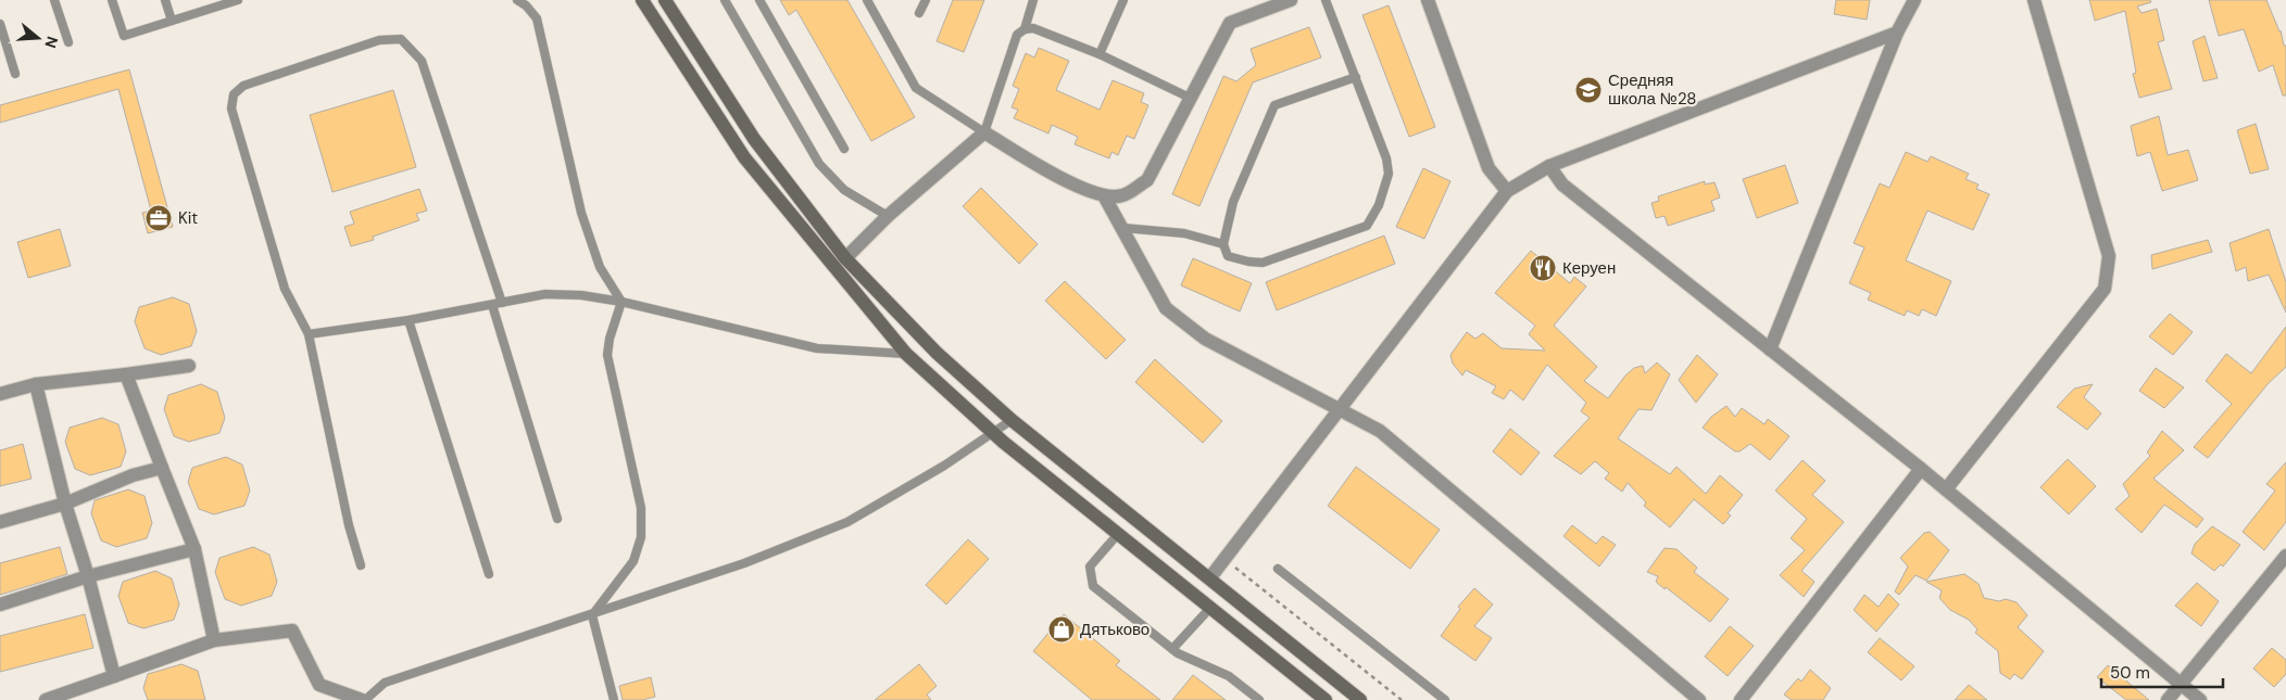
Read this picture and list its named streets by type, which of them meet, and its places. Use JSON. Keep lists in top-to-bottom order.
{
  "places": {
    "school or university": ["Средняя школа №28"],
    "office": ["Kit"],
    "restaurant": ["Керуен"],
    "shop": ["Дятьково"]
  },
  "scale_bar": "50 m",
  "north": "right"
}
